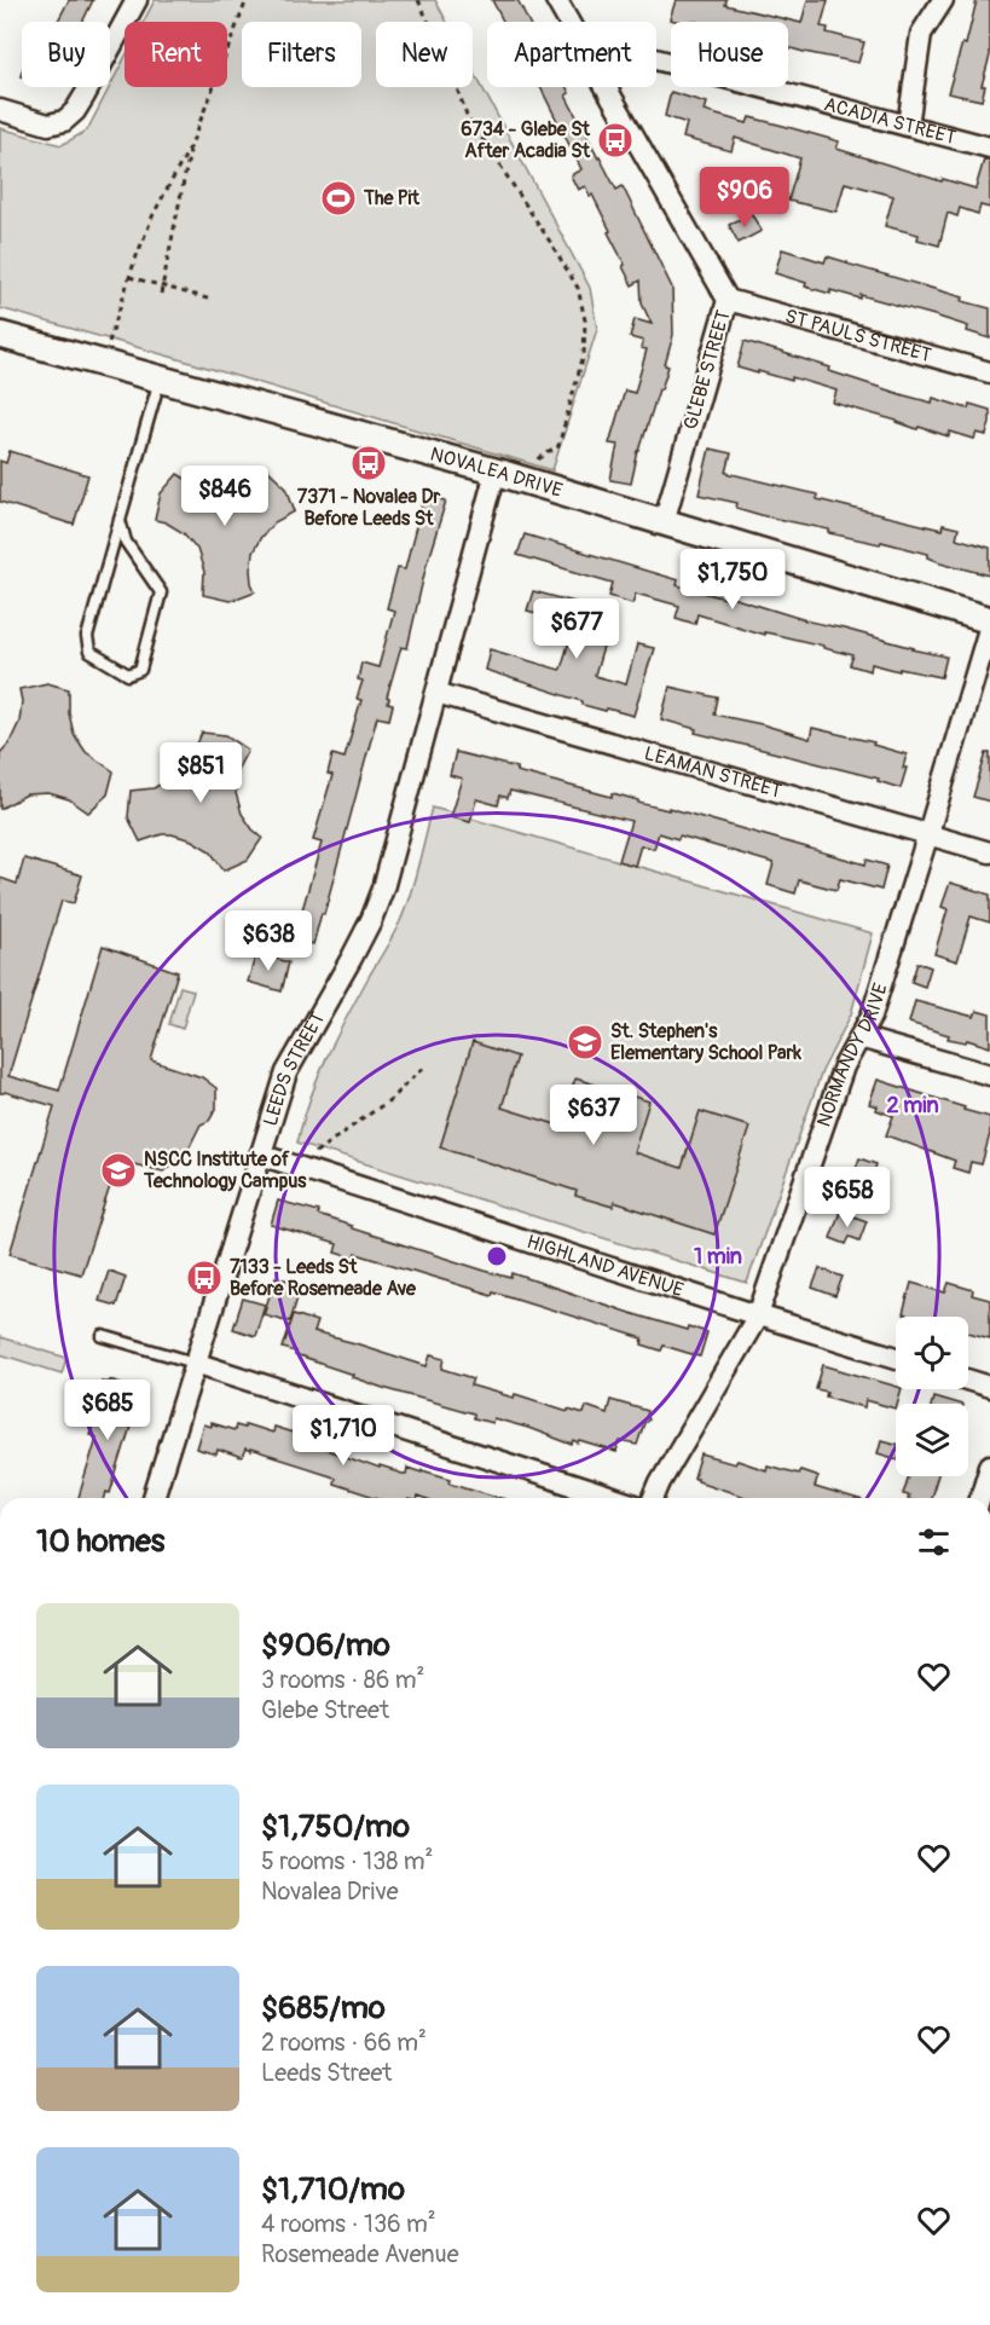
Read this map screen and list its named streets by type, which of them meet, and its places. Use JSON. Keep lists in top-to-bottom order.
{
  "streets": {
    "street": [
      "ACADIA STREET",
      "ST PAULS STREET",
      "GLEBE STREET",
      "NOVALEA DRIVE",
      "LEAMAN STREET",
      "NORMANDY DRIVE",
      "LEEDS STREET",
      "HIGHLAND AVENUE"
    ]
  },
  "crossings": [
    ["ST PAULS STREET", "GLEBE STREET"],
    ["GLEBE STREET", "NOVALEA DRIVE"],
    ["NOVALEA DRIVE", "NORMANDY DRIVE"],
    ["NOVALEA DRIVE", "LEEDS STREET"],
    ["LEAMAN STREET", "NORMANDY DRIVE"],
    ["LEAMAN STREET", "LEEDS STREET"],
    ["NORMANDY DRIVE", "HIGHLAND AVENUE"],
    ["LEEDS STREET", "HIGHLAND AVENUE"]
  ],
  "places": {
    "bus stop": ["6734 - Glebe St After Acadia St", "7371 - Novalea Dr Before Leeds St", "7133 - Leeds St Before Rosemeade Ave"],
    "sports": ["The Pit"],
    "school or university": ["St. Stephen's Elementary School Park", "NSCC Institute of Technology Campus"]
  },
  "page": {
    "chip": [
      "Buy",
      "Rent",
      "Filters",
      "New",
      "Apartment",
      "House"
    ],
    "price": [
      "$906",
      "$846",
      "$1,750",
      "$677",
      "$851",
      "$638",
      "$637",
      "$658",
      "$685",
      "$1,710"
    ],
    "heading": "10 homes",
    "list": [
      {
        "name": "$906/mo",
        "note": "3 rooms · 86 m² · Glebe Street"
      },
      {
        "name": "$1,750/mo",
        "note": "5 rooms · 138 m² · Novalea Drive"
      },
      {
        "name": "$685/mo",
        "note": "2 rooms · 66 m² · Leeds Street"
      },
      {
        "name": "$1,710/mo",
        "note": "4 rooms · 136 m² · Rosemeade Avenue"
      }
    ]
  },
  "rings": ["2 min", "1 min"]
}
